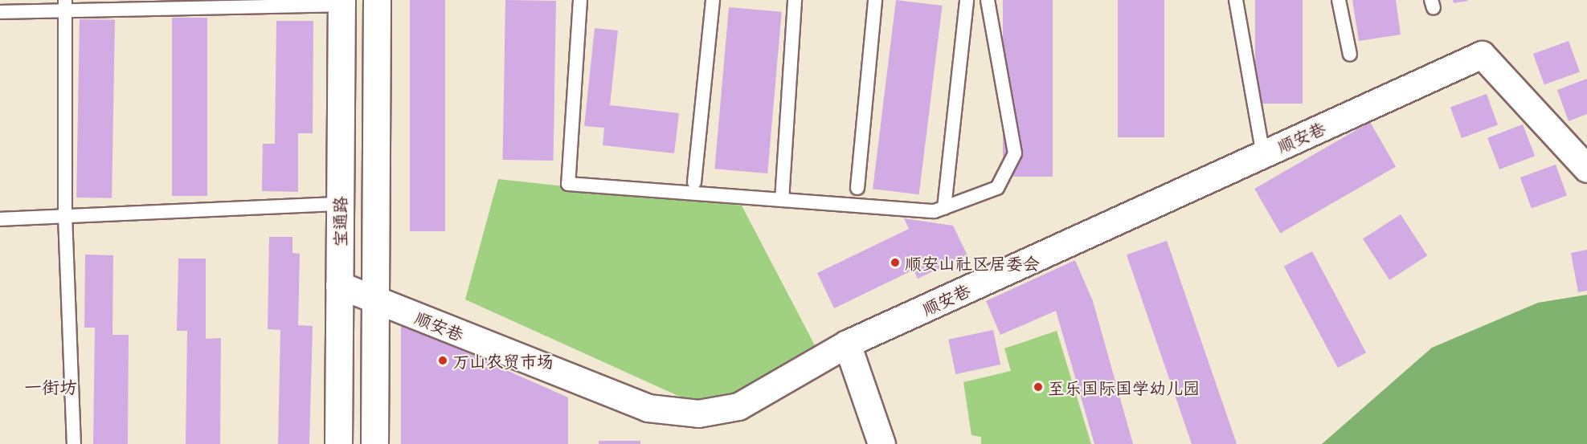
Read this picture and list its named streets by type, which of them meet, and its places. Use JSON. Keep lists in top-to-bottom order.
{
  "streets": {
    "street": ["顺安巷", "宝通路"]
  },
  "crossings": [
    ["顺安巷", "宝通路"]
  ],
  "districts": ["一街坊"],
  "places": ["顺安山社区居委会", "万山农贸市场", "至乐国际国学幼儿园"]
}
